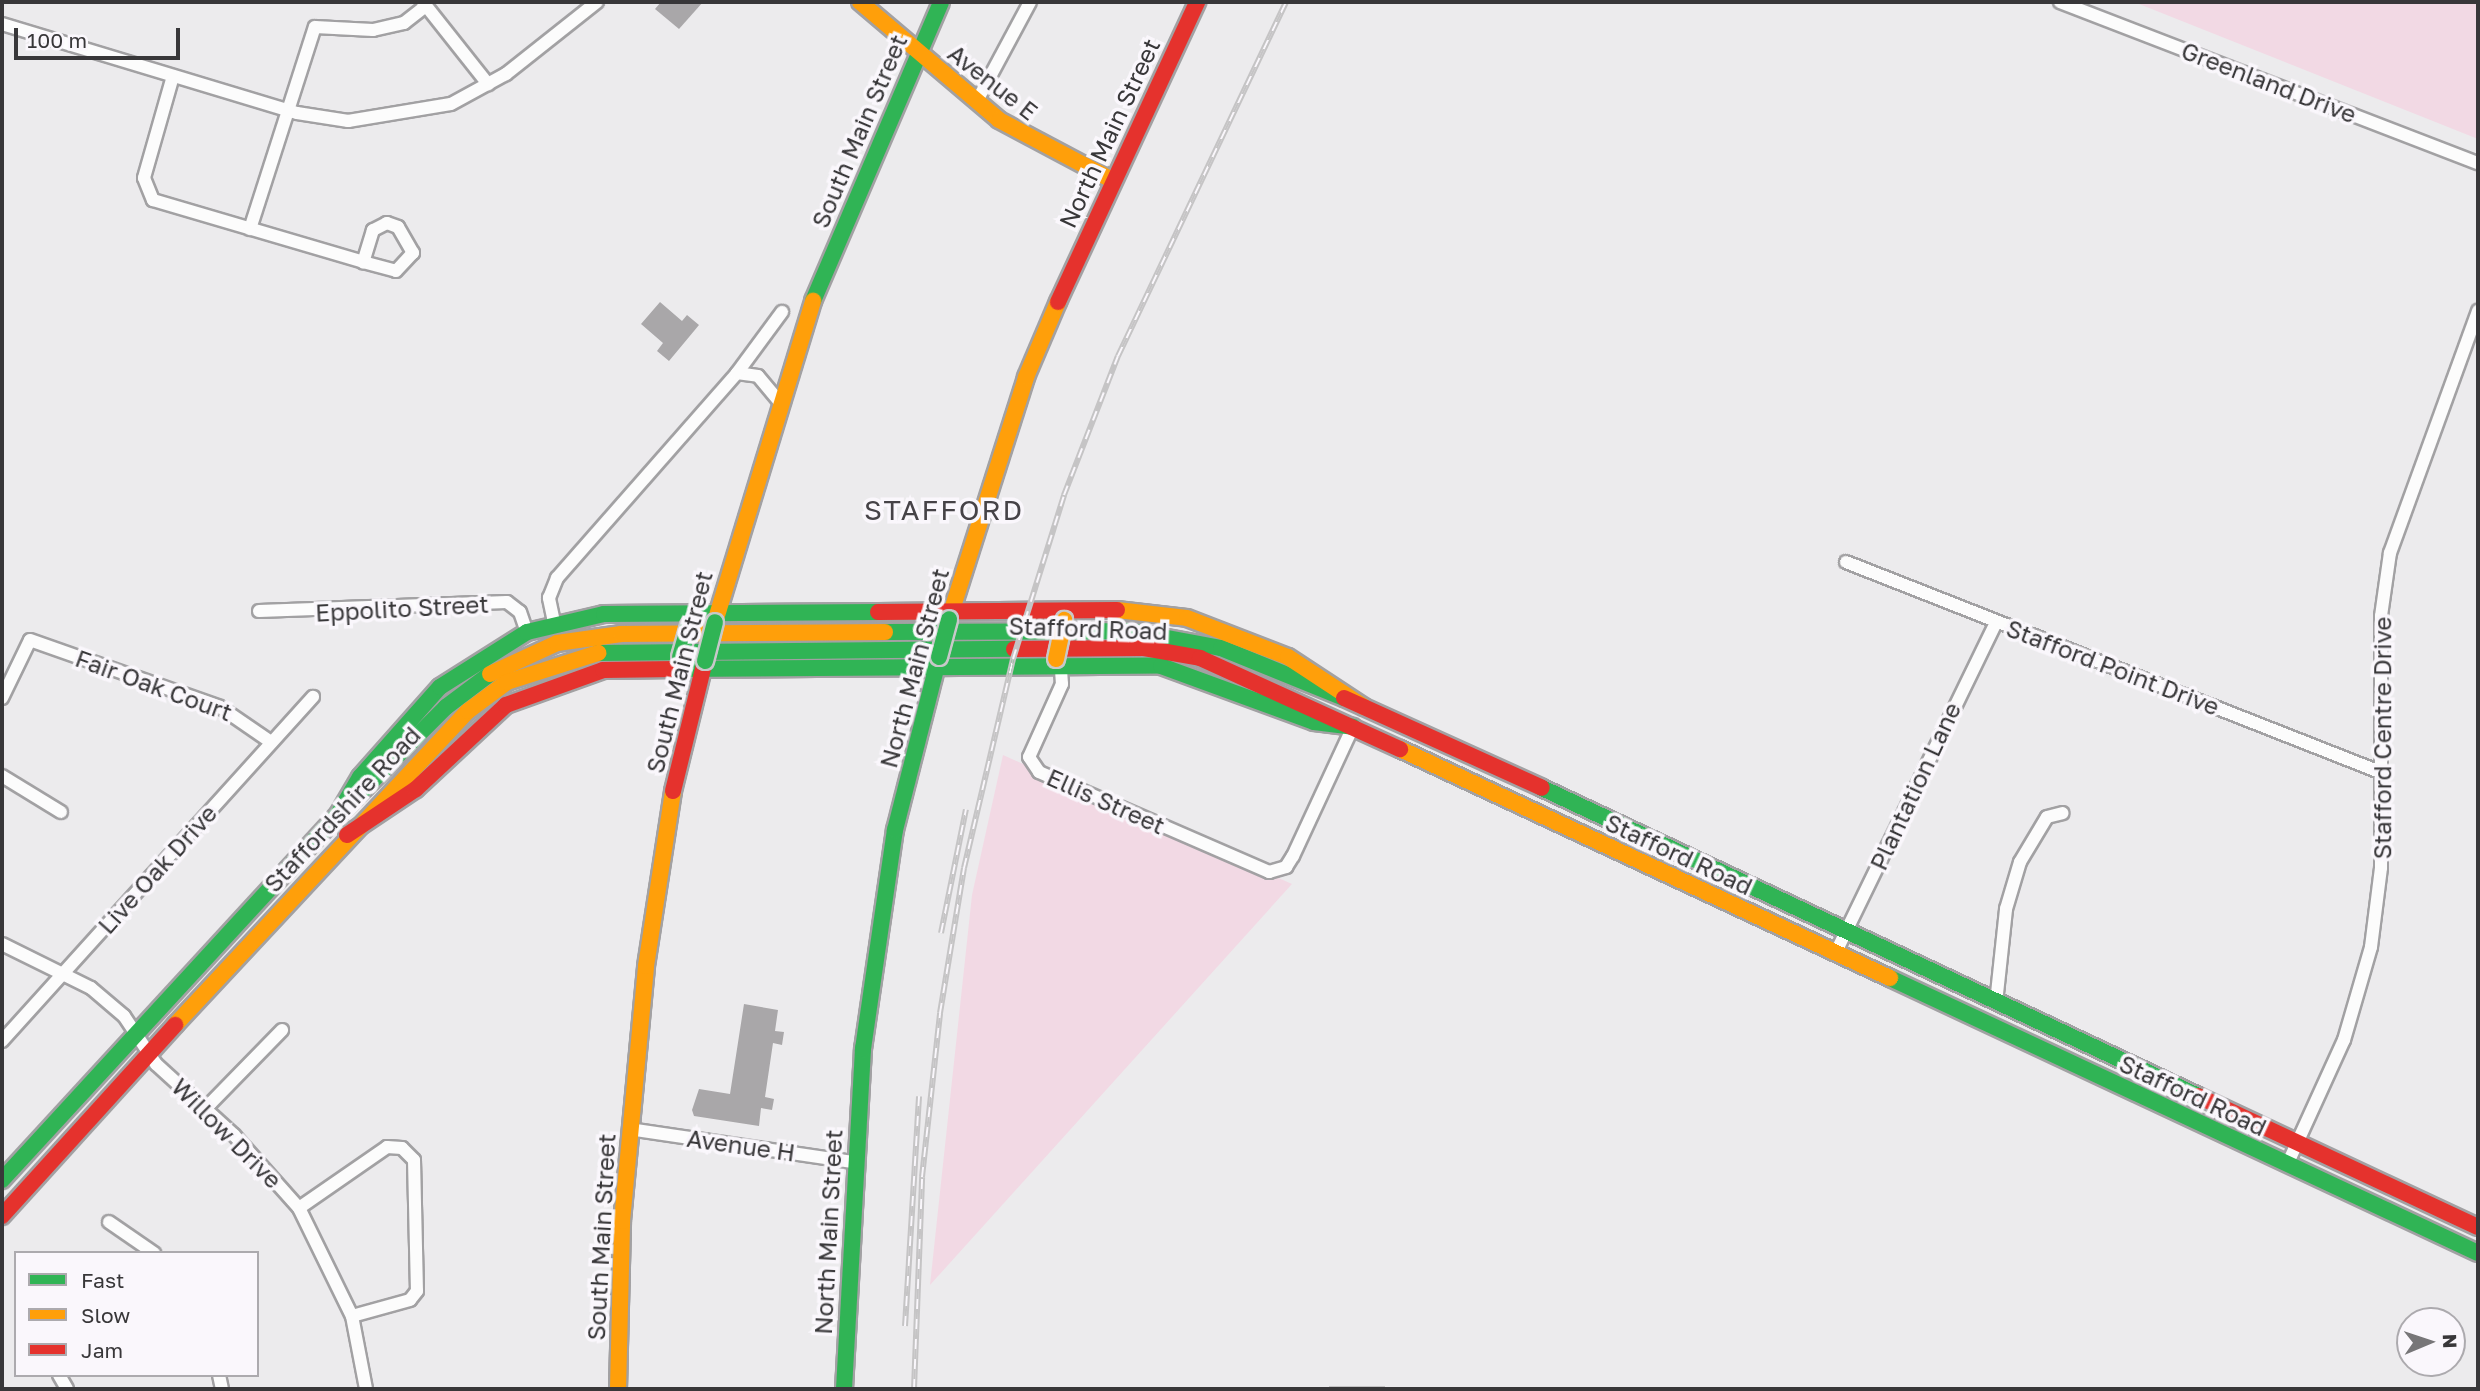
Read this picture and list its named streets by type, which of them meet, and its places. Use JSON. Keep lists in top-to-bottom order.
{
  "streets": {
    "main road": [
      "Avenue E",
      "South Main Street",
      "North Main Street",
      "Stafford Road",
      "Staffordshire Road"
    ],
    "street": [
      "Greenland Drive",
      "Eppolito Street",
      "Stafford Point Drive",
      "Fair Oak Court",
      "Stafford Centre Drive",
      "Plantation Lane",
      "Ellis Street",
      "Live Oak Drive",
      "Willow Drive",
      "Avenue H"
    ]
  },
  "crossings": [
    ["Avenue E", "South Main Street"],
    ["Avenue E", "North Main Street"],
    ["South Main Street", "Avenue H"],
    ["North Main Street", "Avenue H"],
    ["Stafford Road", "Stafford Centre Drive"],
    ["Stafford Road", "Plantation Lane"],
    ["Stafford Road", "Ellis Street"],
    ["Stafford Road", "Staffordshire Road"],
    ["Stafford Point Drive", "Stafford Centre Drive"],
    ["Stafford Point Drive", "Plantation Lane"],
    ["Fair Oak Court", "Live Oak Drive"],
    ["Staffordshire Road", "Willow Drive"],
    ["Live Oak Drive", "Willow Drive"]
  ],
  "districts": ["STAFFORD"],
  "legend": ["Fast", "Slow", "Jam"],
  "scale_bar": "100 m",
  "north": "right"
}
